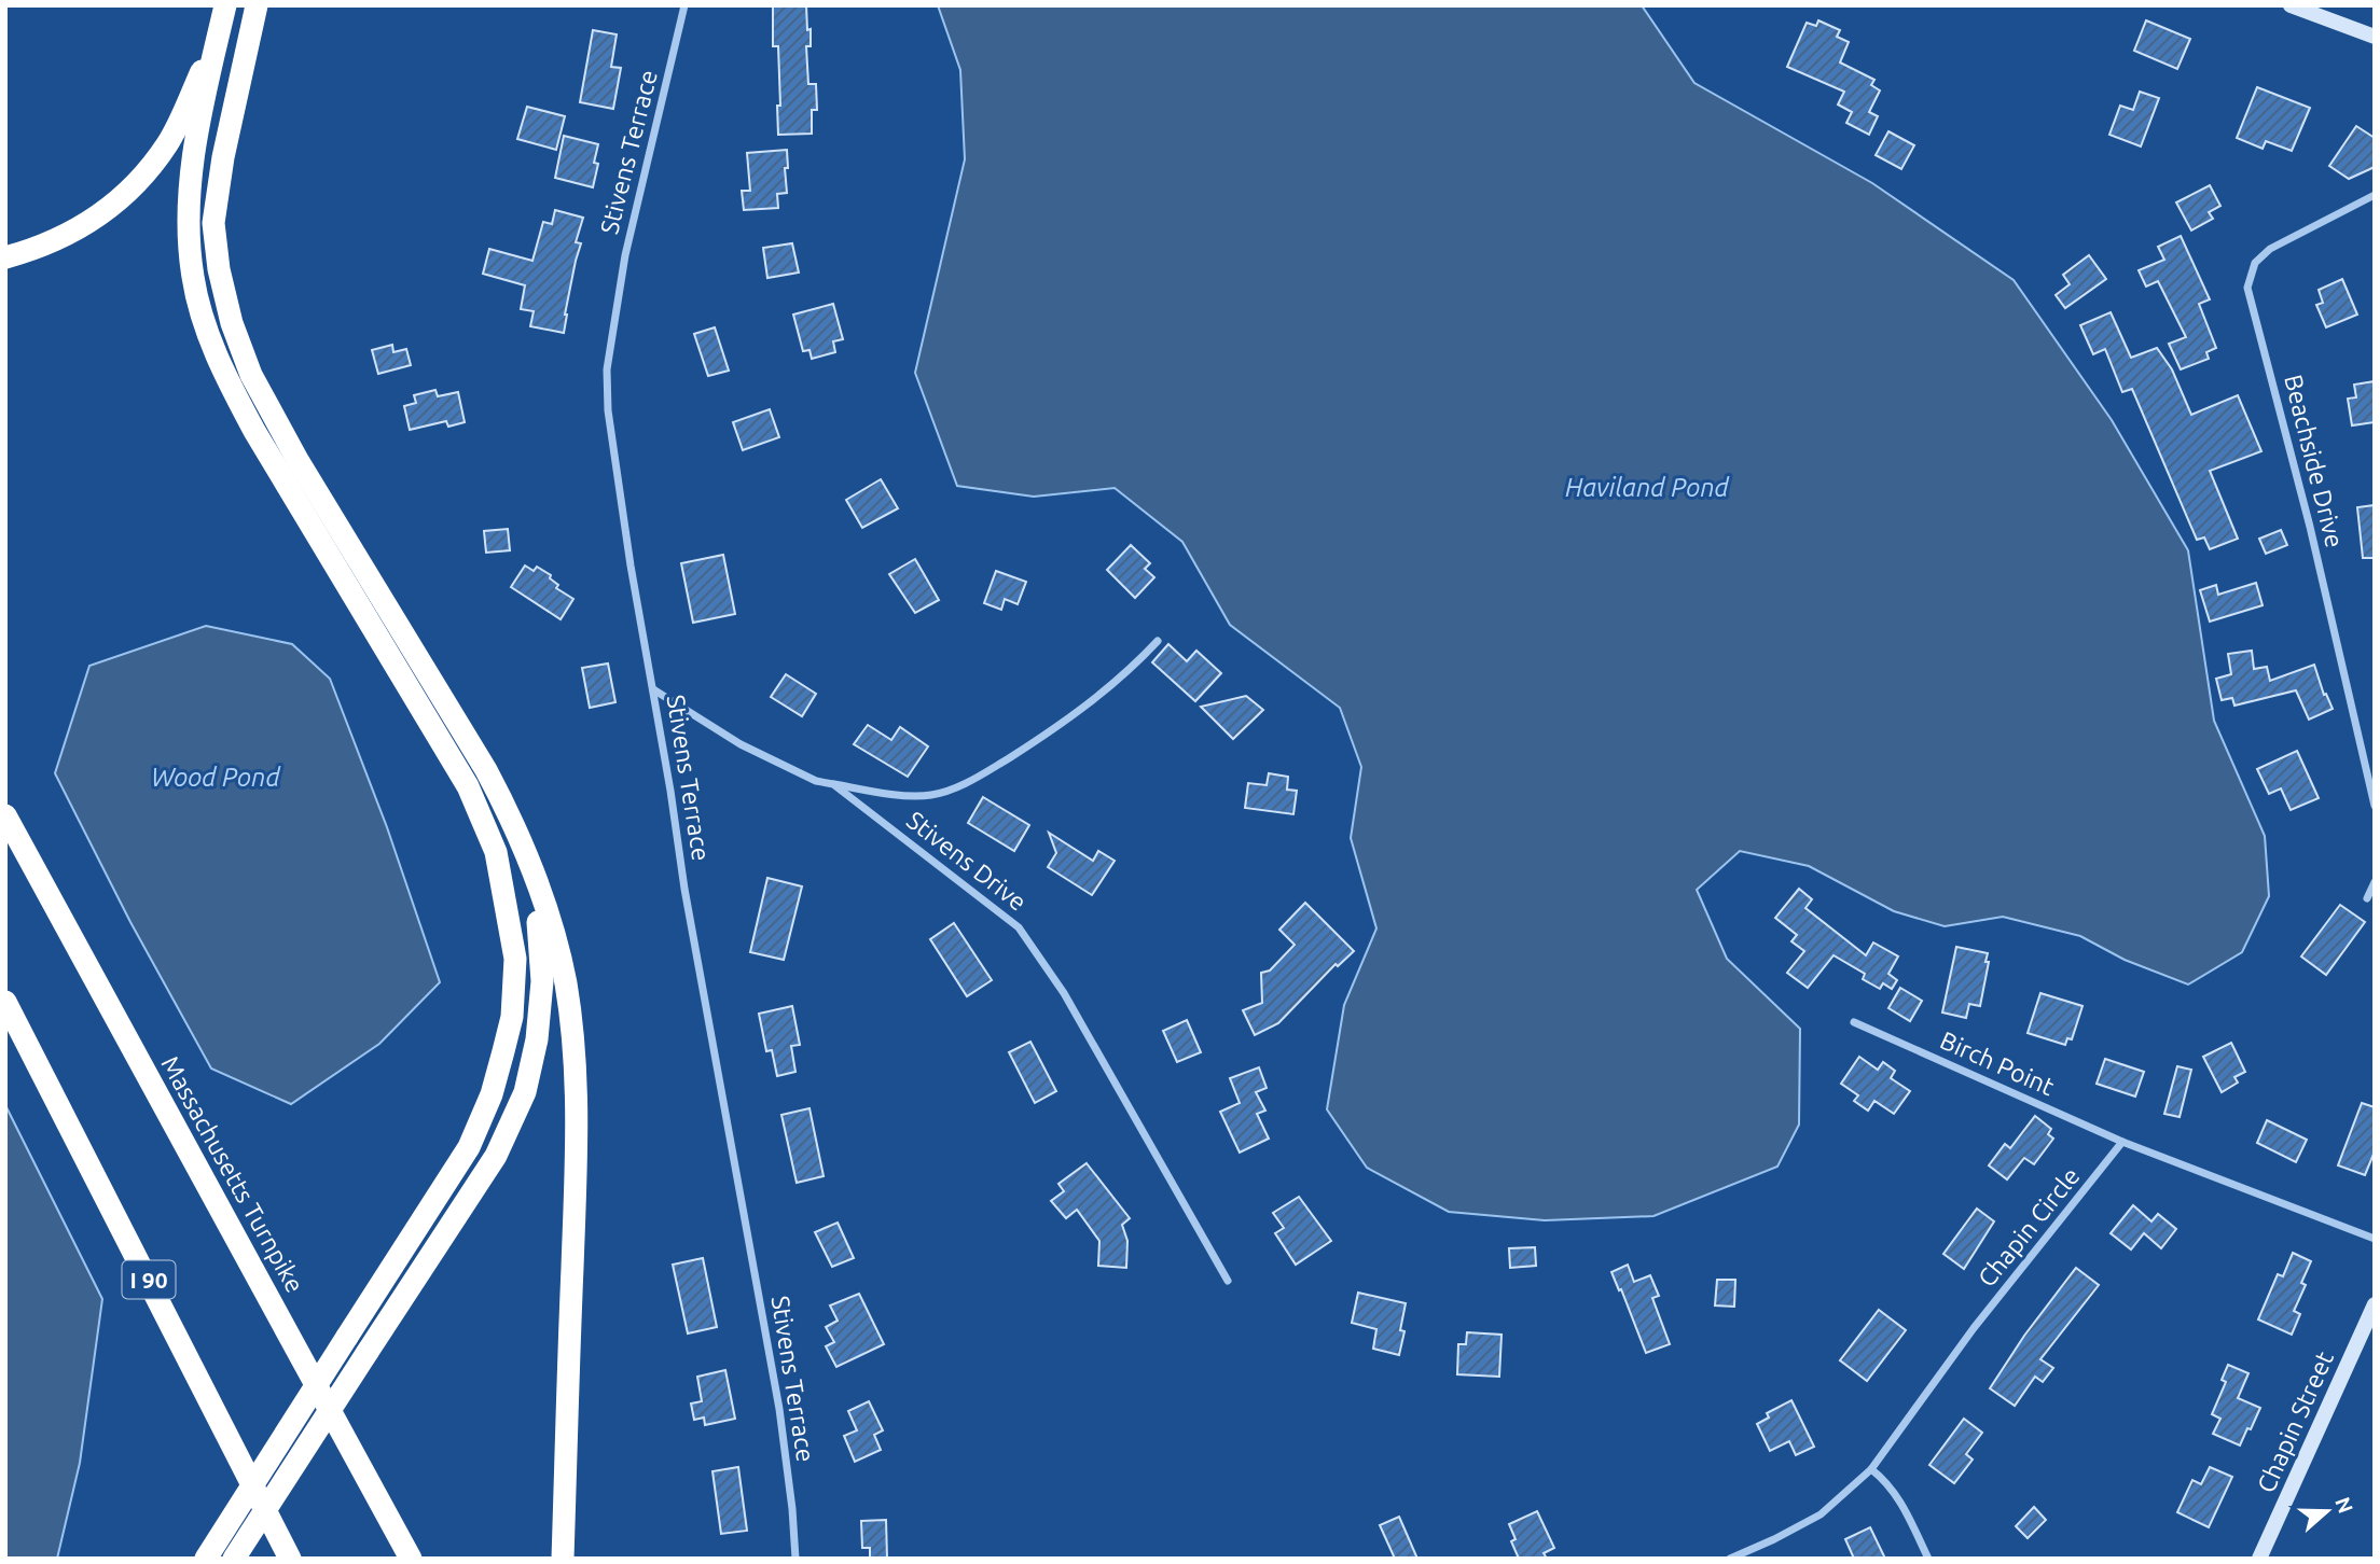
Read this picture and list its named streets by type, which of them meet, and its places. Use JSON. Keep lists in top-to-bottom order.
{
  "streets": {
    "highway": ["Massachusetts Turnpike", "I 90"],
    "main road": ["Chapin Street"],
    "street": [
      "Stivens Terrace",
      "Beachside Drive",
      "Stivens Drive",
      "Birch Point",
      "Chapin Circle"
    ]
  },
  "crossings": [
    ["Stivens Terrace", "Stivens Drive"],
    ["Birch Point", "Chapin Circle"]
  ],
  "water": ["Haviland Pond", "Wood Pond"],
  "north": "right"
}
